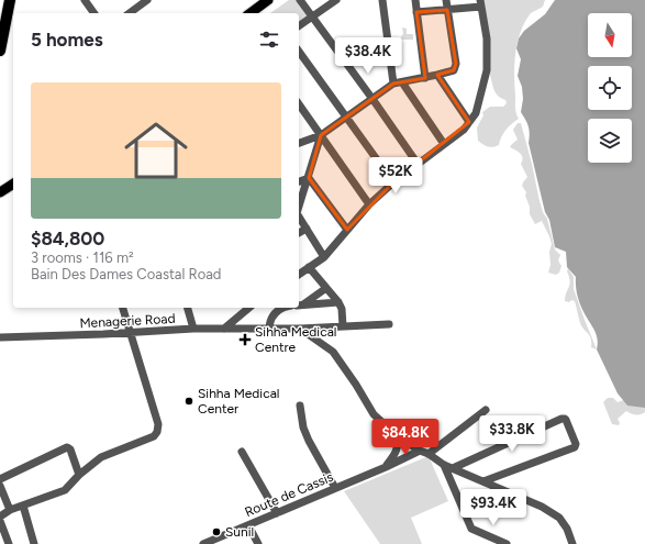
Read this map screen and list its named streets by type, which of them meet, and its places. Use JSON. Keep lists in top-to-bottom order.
{
  "streets": {
    "street": ["Menagerie Road", "Route de Cassis"]
  },
  "places": {
    "health": ["Sihha Medical Centre"],
    "other": ["Sihha Medical Center", "Sunil"]
  },
  "north": "bottom",
  "page": {
    "heading": "5 homes",
    "price": [
      "$38.4K",
      "$52K",
      "$33.8K",
      "$84.8K",
      "$93.4K"
    ],
    "list": [
      {
        "name": "$84,800",
        "note": "3 rooms · 116 m² · Bain Des Dames Coastal Road"
      }
    ]
  }
}
